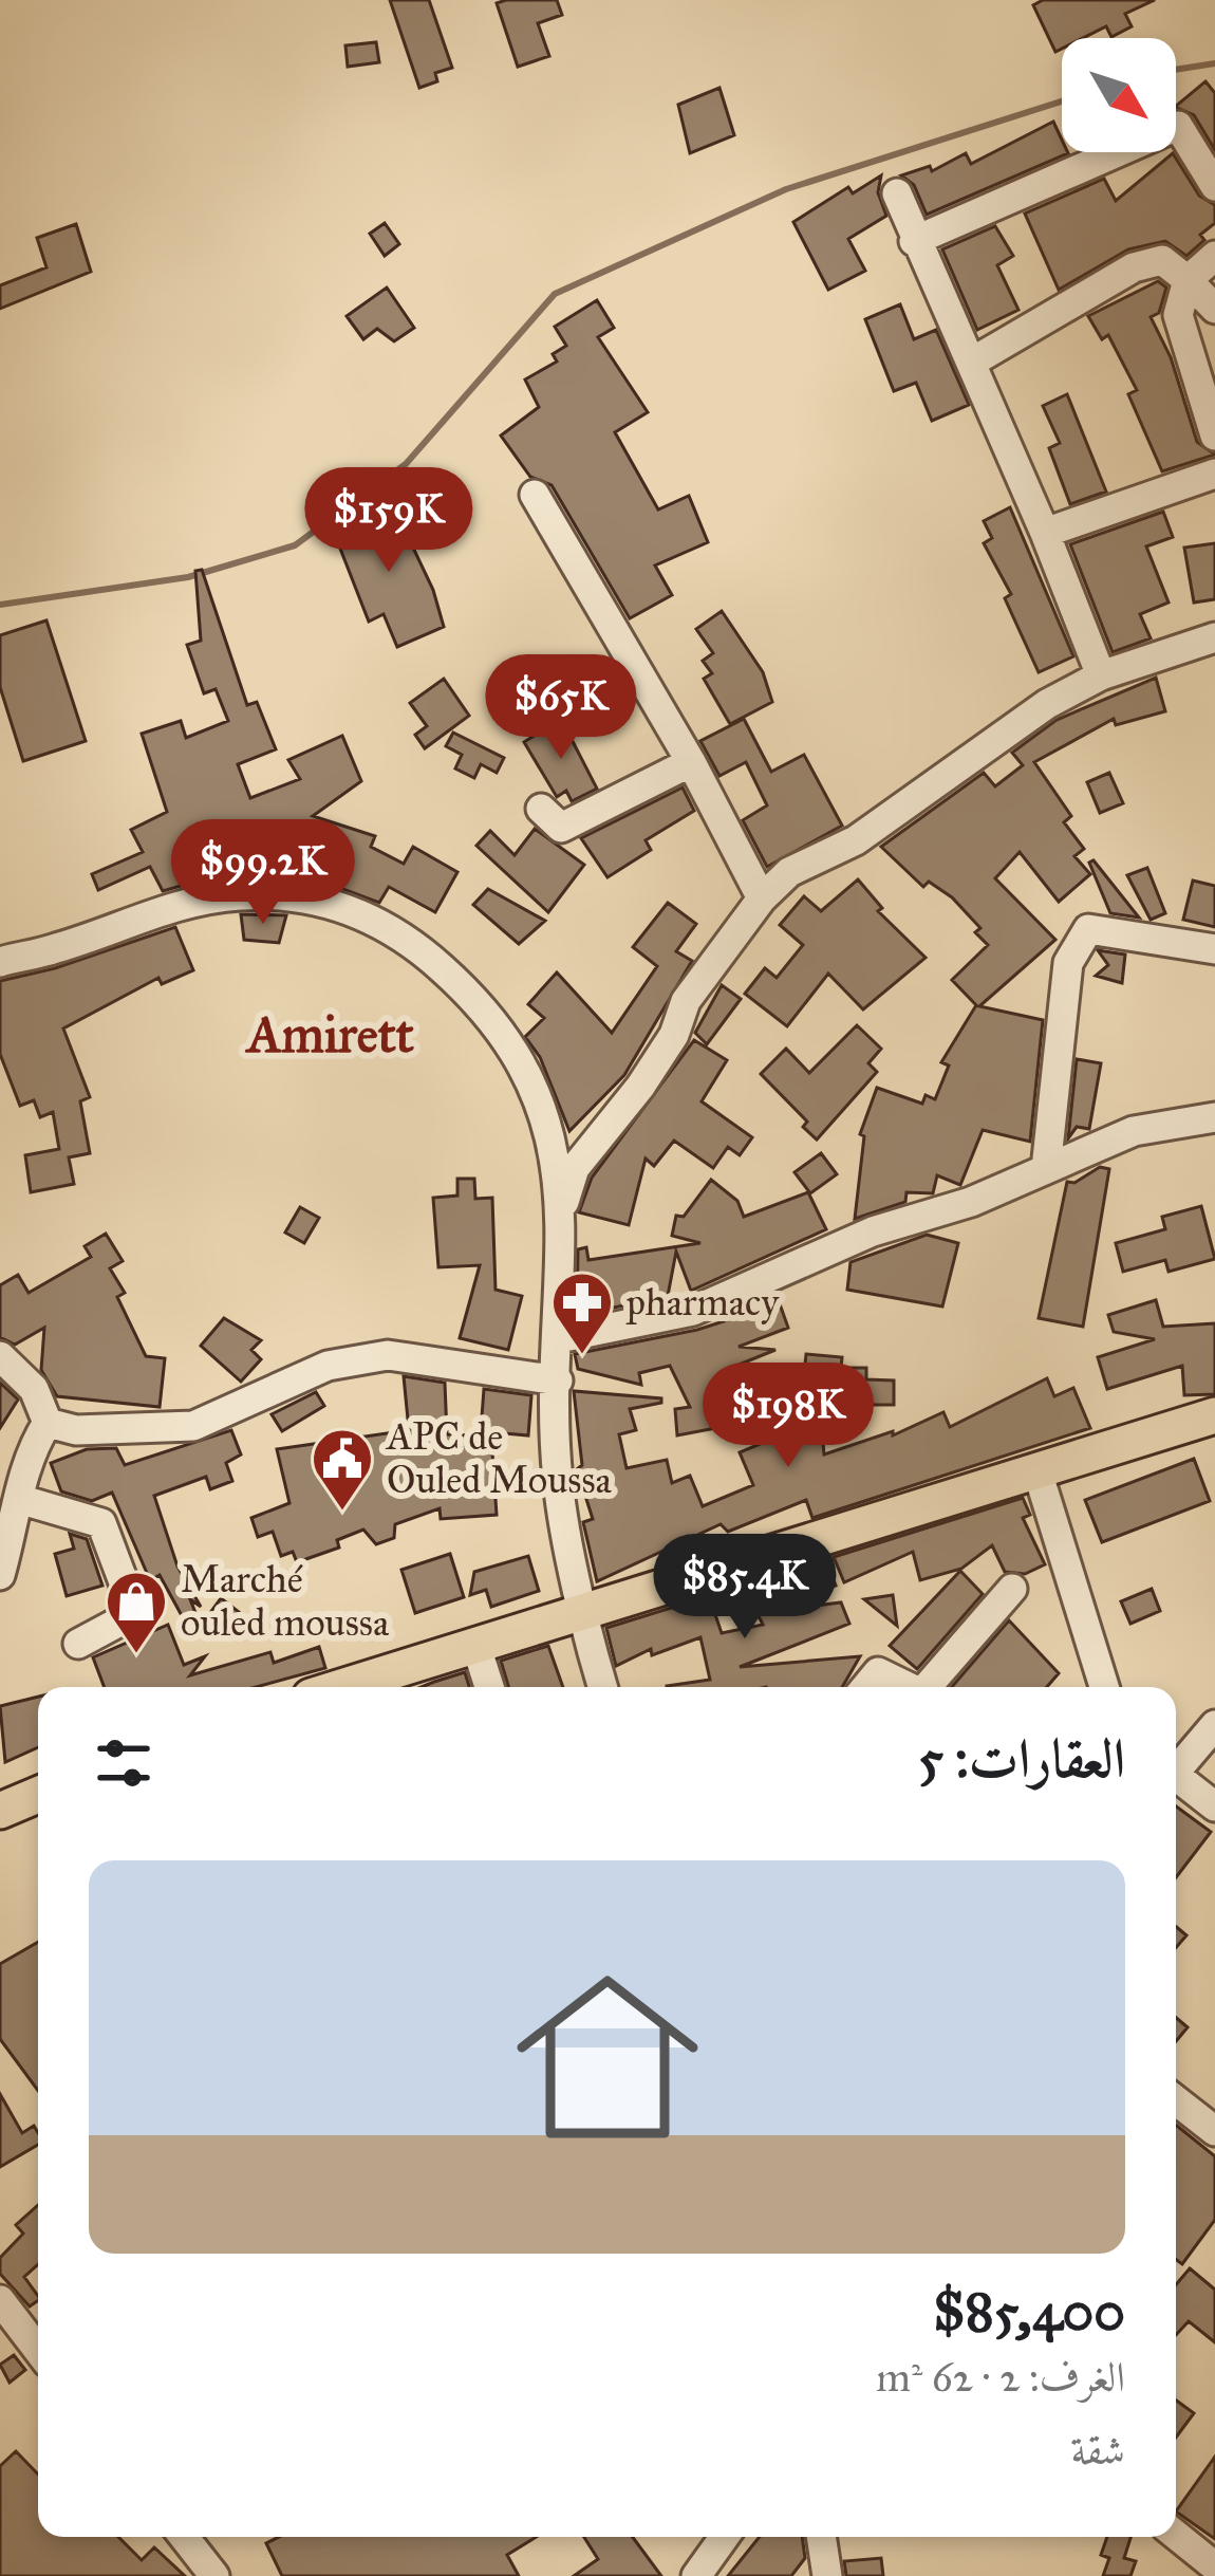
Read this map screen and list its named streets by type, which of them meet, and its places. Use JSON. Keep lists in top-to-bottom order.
{
  "districts": ["Amirett"],
  "places": {
    "pharmacy": ["pharmacy"],
    "public building": ["APC de Ouled Moussa"],
    "shop": ["Marché ouled moussa"]
  },
  "north": "bottom right",
  "page": {
    "price": [
      "$159K",
      "$65K",
      "$99.2K",
      "$198K",
      "$85.4K"
    ],
    "heading": "العقارات: 5",
    "list": [
      {
        "name": "$85,400",
        "note": "الغرف: 2 · 62 m² · شقة"
      }
    ]
  }
}
